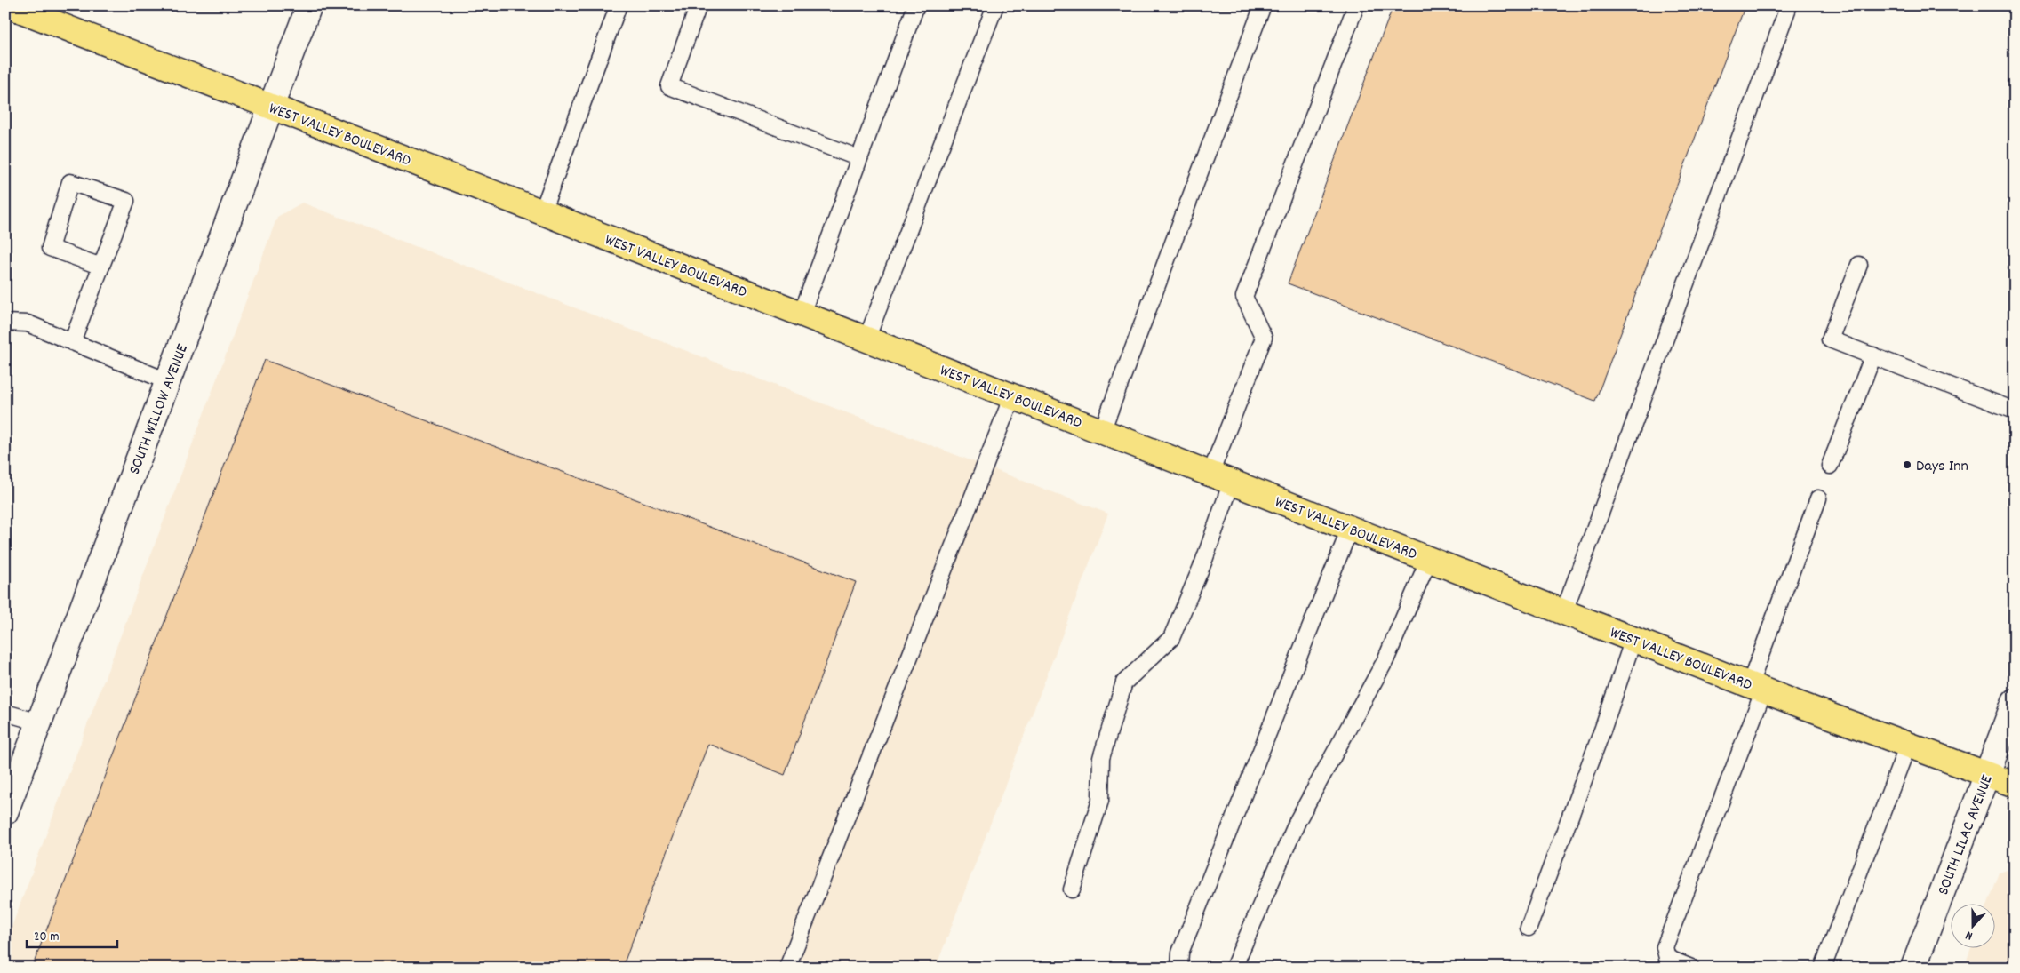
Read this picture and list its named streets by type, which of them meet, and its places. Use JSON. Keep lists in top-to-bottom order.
{
  "streets": {
    "main road": ["WEST VALLEY BOULEVARD"],
    "street": ["SOUTH WILLOW AVENUE", "SOUTH LILAC AVENUE"]
  },
  "crossings": [
    ["WEST VALLEY BOULEVARD", "SOUTH WILLOW AVENUE"],
    ["WEST VALLEY BOULEVARD", "SOUTH LILAC AVENUE"]
  ],
  "places": ["Days Inn"],
  "scale_bar": "20 m",
  "north": "bottom"
}
